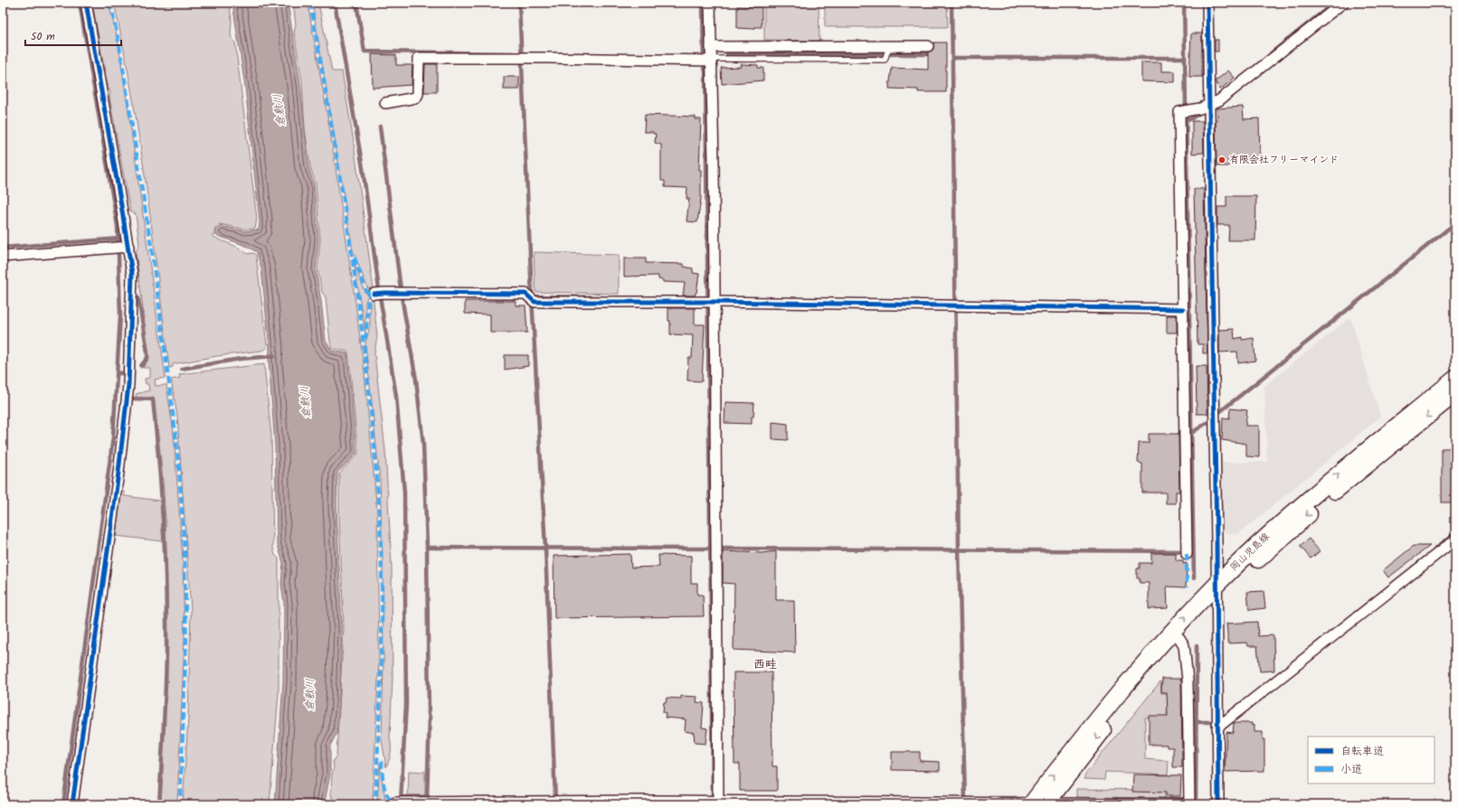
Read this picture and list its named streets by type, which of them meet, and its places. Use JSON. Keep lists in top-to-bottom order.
{
  "streets": {
    "main road": ["岡山児島線"]
  },
  "districts": ["西畦"],
  "water": ["倉敷川"],
  "places": ["有限会社フリーマインド"],
  "legend": ["自転車道", "小道"],
  "scale_bar": "50 m"
}
